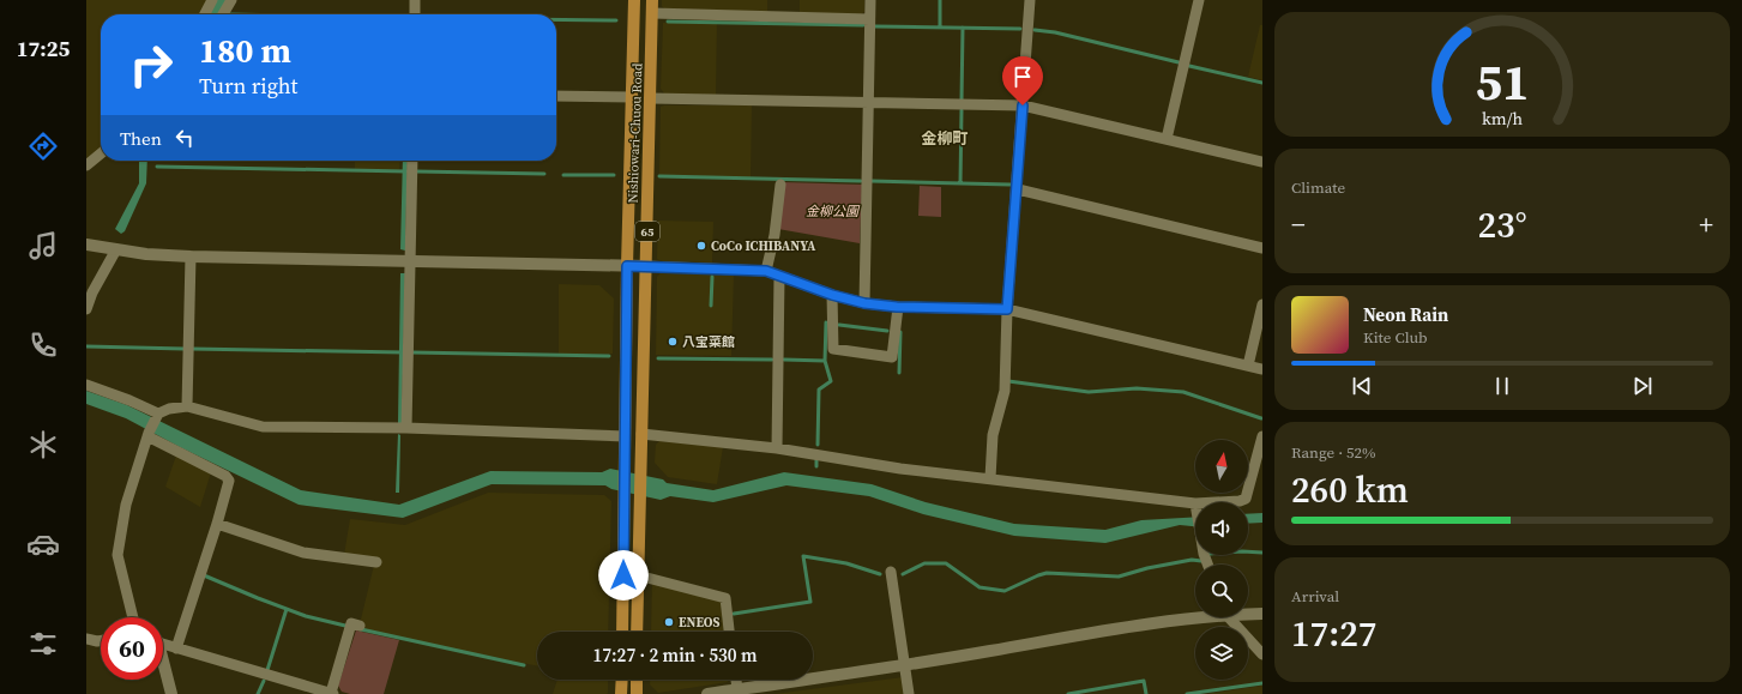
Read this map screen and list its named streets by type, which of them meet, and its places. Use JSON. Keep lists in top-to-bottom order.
{
  "streets": {
    "main road": ["Nishiowari-Chuou Road", "65"]
  },
  "districts": ["金柳町"],
  "parks": ["金柳公園"],
  "places": ["CoCo ICHIBANYA", "八宝菜館", "ENEOS"],
  "north": "top",
  "page": {
    "tabs": "17:25",
    "turn": ["180 m", "Turn right"],
    "then": "Then",
    "tile": [
      "Climate",
      ["Range · 52%", "260 km"],
      ["Arrival", "17:27"]
    ],
    "heat": ["−", "23°", "+"],
    "song": ["Neon Rain", "Kite Club"],
    "limit": "60",
    "trip": "17:27 · 2 min · 530 m",
    "gauge": ["51", "km/h"]
  }
}
